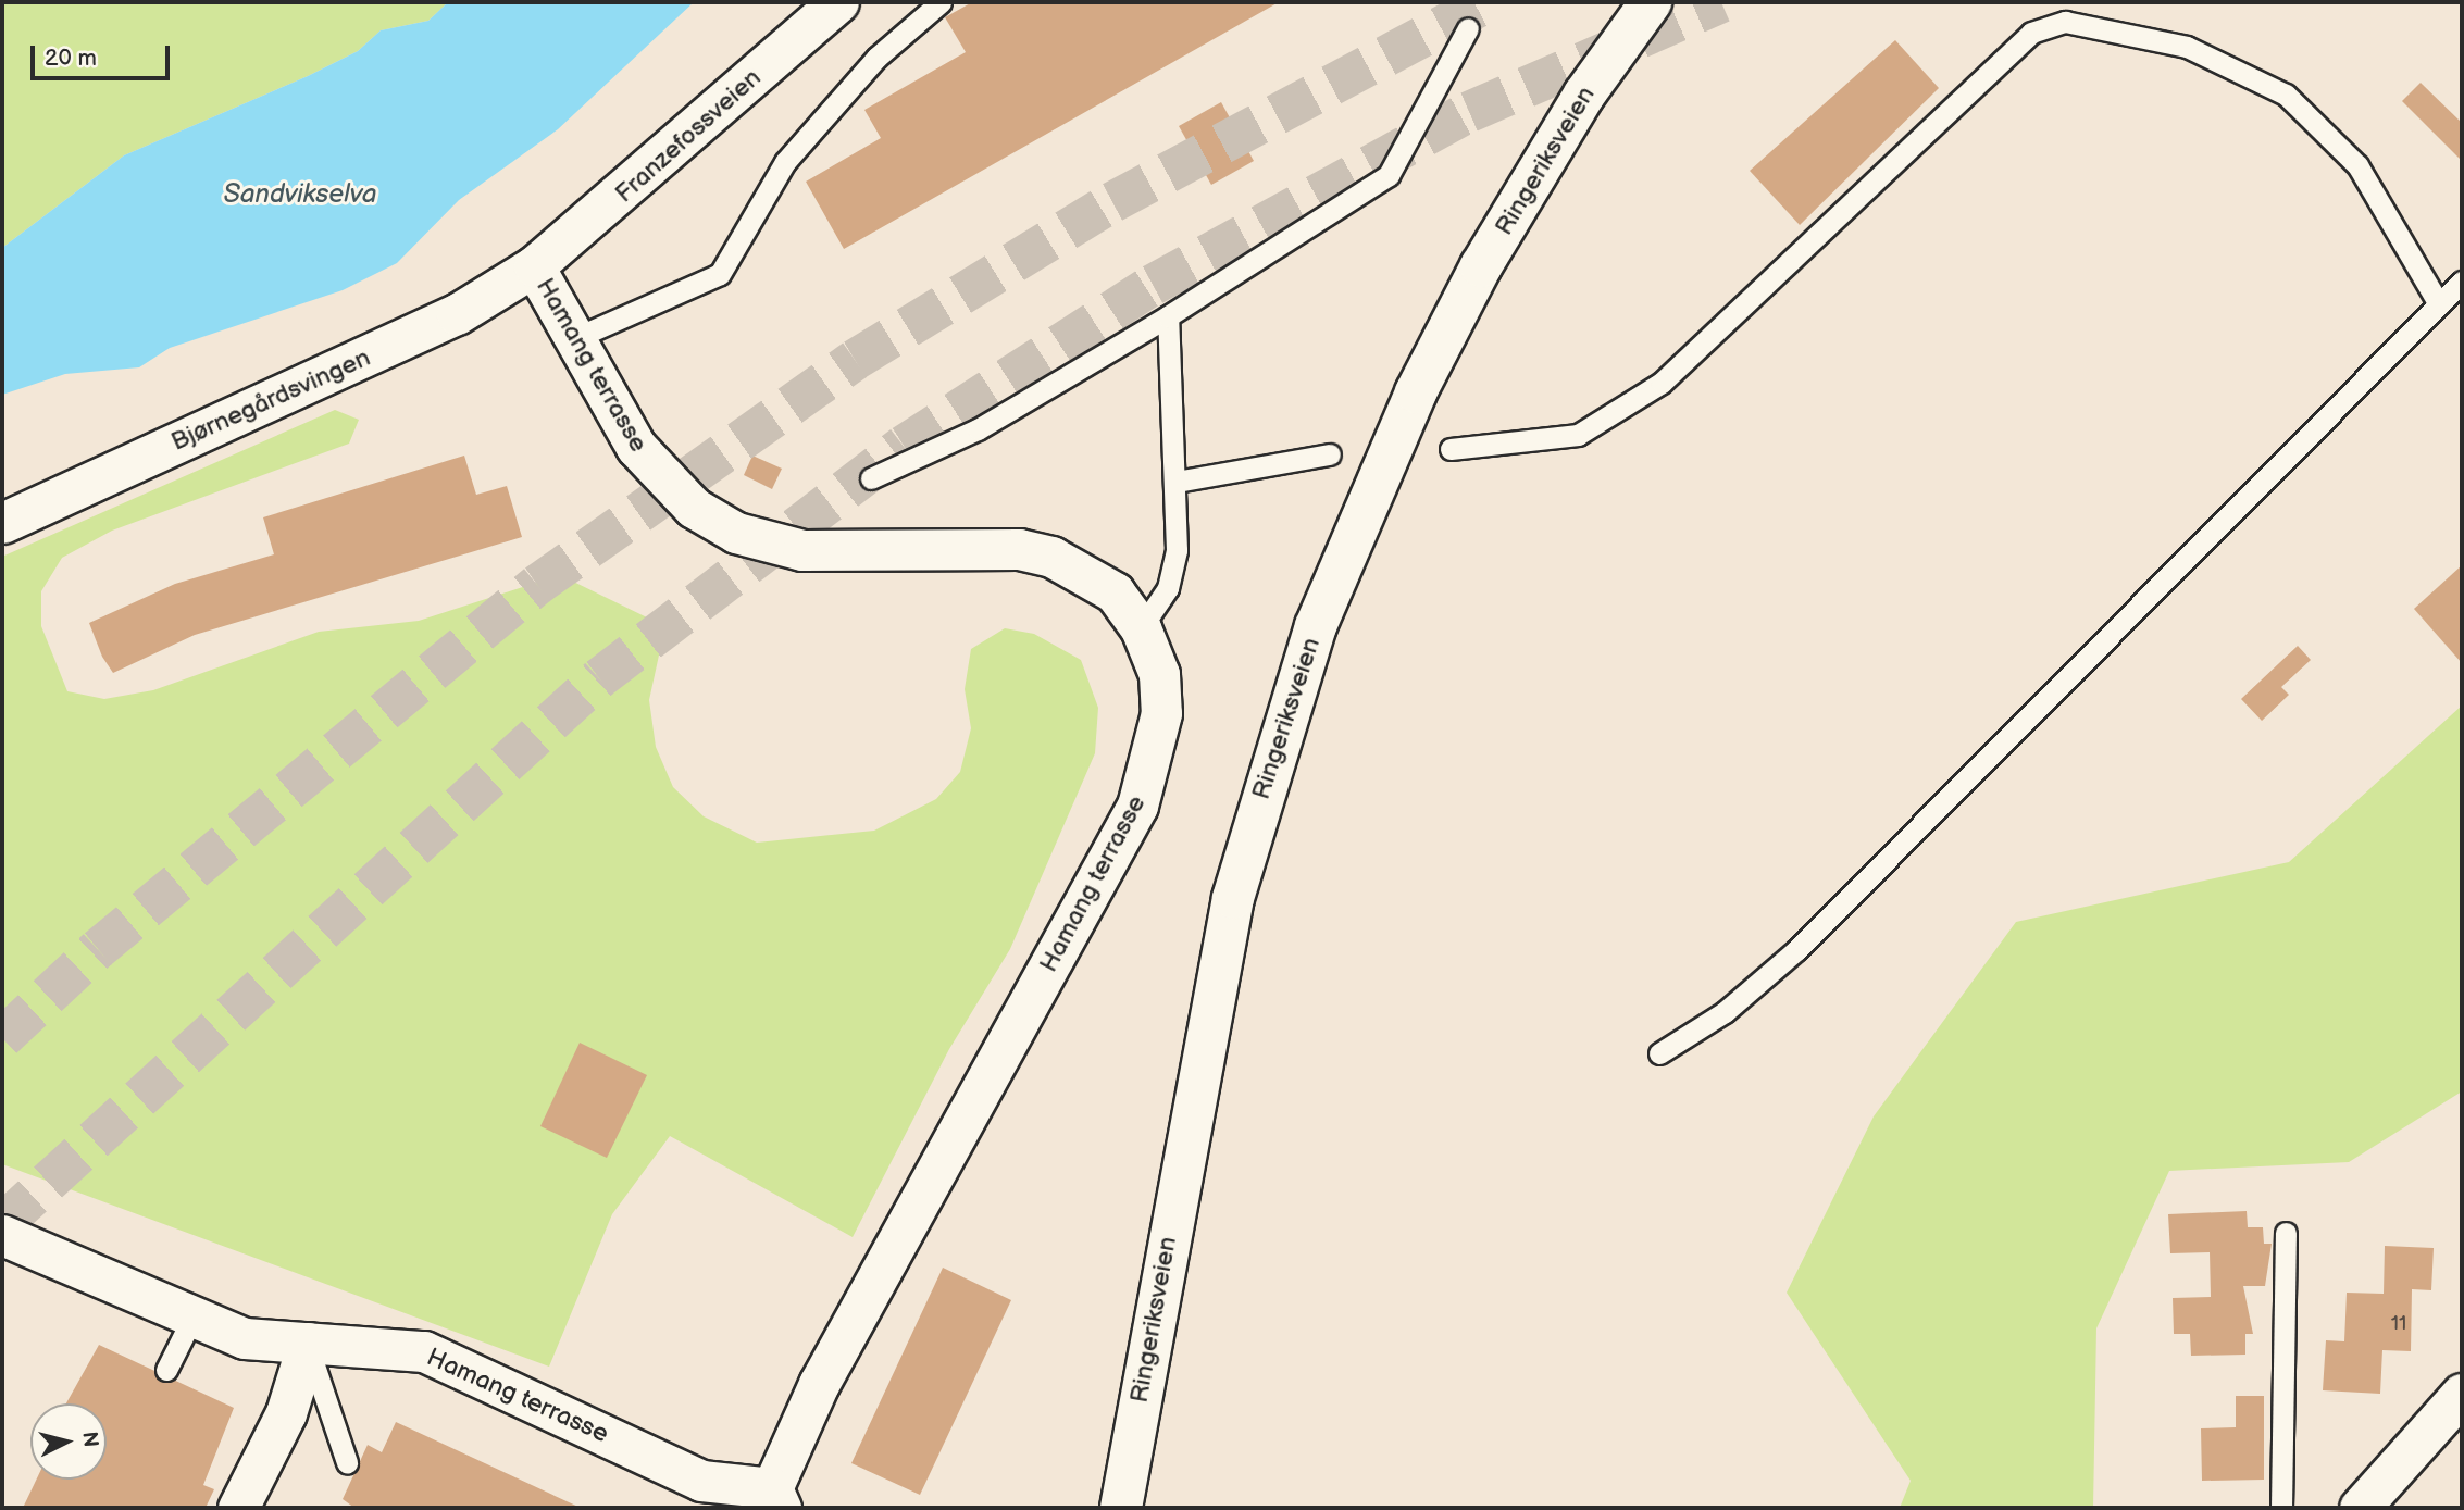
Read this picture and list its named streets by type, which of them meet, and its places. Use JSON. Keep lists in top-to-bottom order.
{
  "streets": {
    "main road": ["Ringeriksveien"],
    "street": ["Franzefossveien", "Hamang terrasse", "Bjørnegårdsvingen"]
  },
  "crossings": [
    ["Franzefossveien", "Hamang terrasse"],
    ["Franzefossveien", "Bjørnegårdsvingen"],
    ["Hamang terrasse", "Bjørnegårdsvingen"]
  ],
  "water": ["Sandvikselva"],
  "house_numbers": ["11"],
  "scale_bar": "20 m",
  "north": "right"
}
